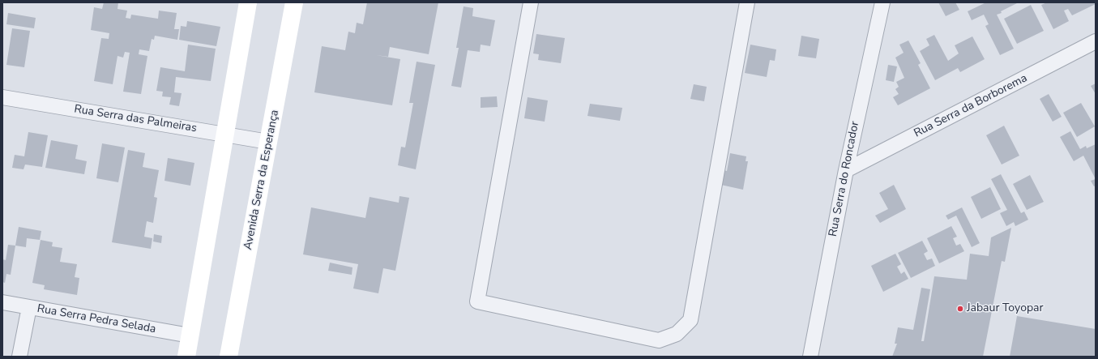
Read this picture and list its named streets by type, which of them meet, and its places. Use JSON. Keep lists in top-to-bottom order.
{
  "streets": {
    "street": [
      "Rua Serra da Borborema",
      "Rua Serra das Palmeiras",
      "Rua Serra do Roncador",
      "Avenida Serra da Esperança",
      "Rua Serra Pedra Selada"
    ]
  },
  "crossings": [
    ["Rua Serra da Borborema", "Rua Serra do Roncador"],
    ["Rua Serra das Palmeiras", "Avenida Serra da Esperança"]
  ],
  "places": ["Jabaur Toyopar"]
}
